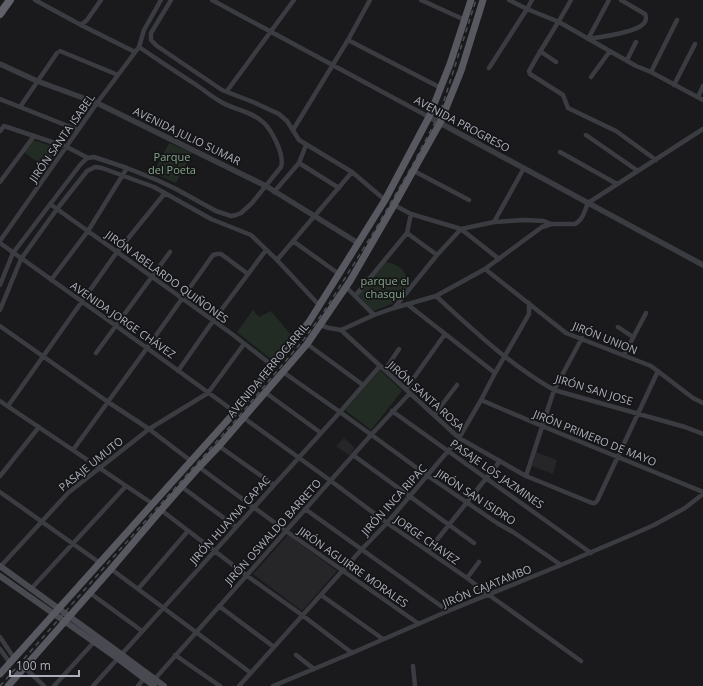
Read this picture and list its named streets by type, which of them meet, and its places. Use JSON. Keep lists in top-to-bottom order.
{
  "streets": {
    "main road": ["AVENIDA FERROCARRIL"],
    "street": [
      "AVENIDA PROGRESO",
      "AVENIDA JULIO SUMAR",
      "JIRÓN SANTA ISABEL",
      "JIRÓN ABELARDO QUIÑONES",
      "AVENIDA JORGE CHÁVEZ",
      "JIRÓN UNION",
      "JIRÓN SAN JOSE",
      "JIRÓN SANTA ROSA",
      "JIRÓN PRIMERO DE MAYO",
      "PASAJE UMUTO",
      "PASAJE LOS JAZMINES",
      "JIRÓN SAN ISIDRO",
      "JIRÓN INCA RIPAC",
      "JIRÓN HUAYNA CAPAC",
      "JIRÓN OSWALDO BARRETO",
      "JORGE CHAVEZ",
      "JIRÓN AGUIRRE MORALES",
      "JIRÓN CAJATAMBO"
    ]
  },
  "crossings": [
    ["AVENIDA PROGRESO", "AVENIDA FERROCARRIL"],
    ["AVENIDA JULIO SUMAR", "JIRÓN SANTA ISABEL"],
    ["AVENIDA JULIO SUMAR", "AVENIDA FERROCARRIL"],
    ["JIRÓN SANTA ISABEL", "AVENIDA JORGE CHÁVEZ"],
    ["JIRÓN ABELARDO QUIÑONES", "AVENIDA FERROCARRIL"],
    ["AVENIDA JORGE CHÁVEZ", "AVENIDA FERROCARRIL"],
    ["AVENIDA JORGE CHÁVEZ", "PASAJE UMUTO"],
    ["JIRÓN UNION", "JIRÓN INCA RIPAC"],
    ["AVENIDA FERROCARRIL", "JIRÓN SAN ISIDRO"],
    ["AVENIDA FERROCARRIL", "JORGE CHAVEZ"],
    ["AVENIDA FERROCARRIL", "JIRÓN AGUIRRE MORALES"],
    ["JIRÓN SAN JOSE", "JIRÓN INCA RIPAC"],
    ["JIRÓN SANTA ROSA", "JIRÓN PRIMERO DE MAYO"],
    ["JIRÓN SANTA ROSA", "JIRÓN INCA RIPAC"],
    ["JIRÓN SANTA ROSA", "JIRÓN HUAYNA CAPAC"],
    ["JIRÓN SANTA ROSA", "JIRÓN OSWALDO BARRETO"],
    ["JIRÓN PRIMERO DE MAYO", "JIRÓN INCA RIPAC"],
    ["JIRÓN PRIMERO DE MAYO", "JIRÓN CAJATAMBO"],
    ["PASAJE LOS JAZMINES", "JIRÓN INCA RIPAC"],
    ["PASAJE LOS JAZMINES", "JIRÓN OSWALDO BARRETO"],
    ["PASAJE LOS JAZMINES", "JIRÓN CAJATAMBO"],
    ["JIRÓN SAN ISIDRO", "JIRÓN INCA RIPAC"],
    ["JIRÓN SAN ISIDRO", "JIRÓN HUAYNA CAPAC"],
    ["JIRÓN SAN ISIDRO", "JIRÓN OSWALDO BARRETO"],
    ["JIRÓN SAN ISIDRO", "JIRÓN CAJATAMBO"],
    ["JIRÓN INCA RIPAC", "JORGE CHAVEZ"],
    ["JIRÓN INCA RIPAC", "JIRÓN AGUIRRE MORALES"],
    ["JIRÓN HUAYNA CAPAC", "JORGE CHAVEZ"],
    ["JIRÓN HUAYNA CAPAC", "JIRÓN AGUIRRE MORALES"],
    ["JIRÓN OSWALDO BARRETO", "JORGE CHAVEZ"],
    ["JIRÓN OSWALDO BARRETO", "JIRÓN AGUIRRE MORALES"],
    ["JORGE CHAVEZ", "JIRÓN CAJATAMBO"],
    ["JIRÓN AGUIRRE MORALES", "JIRÓN CAJATAMBO"]
  ],
  "parks": ["Parque del Poeta", "parque el chasqui"],
  "scale_bar": "100 m"
}
